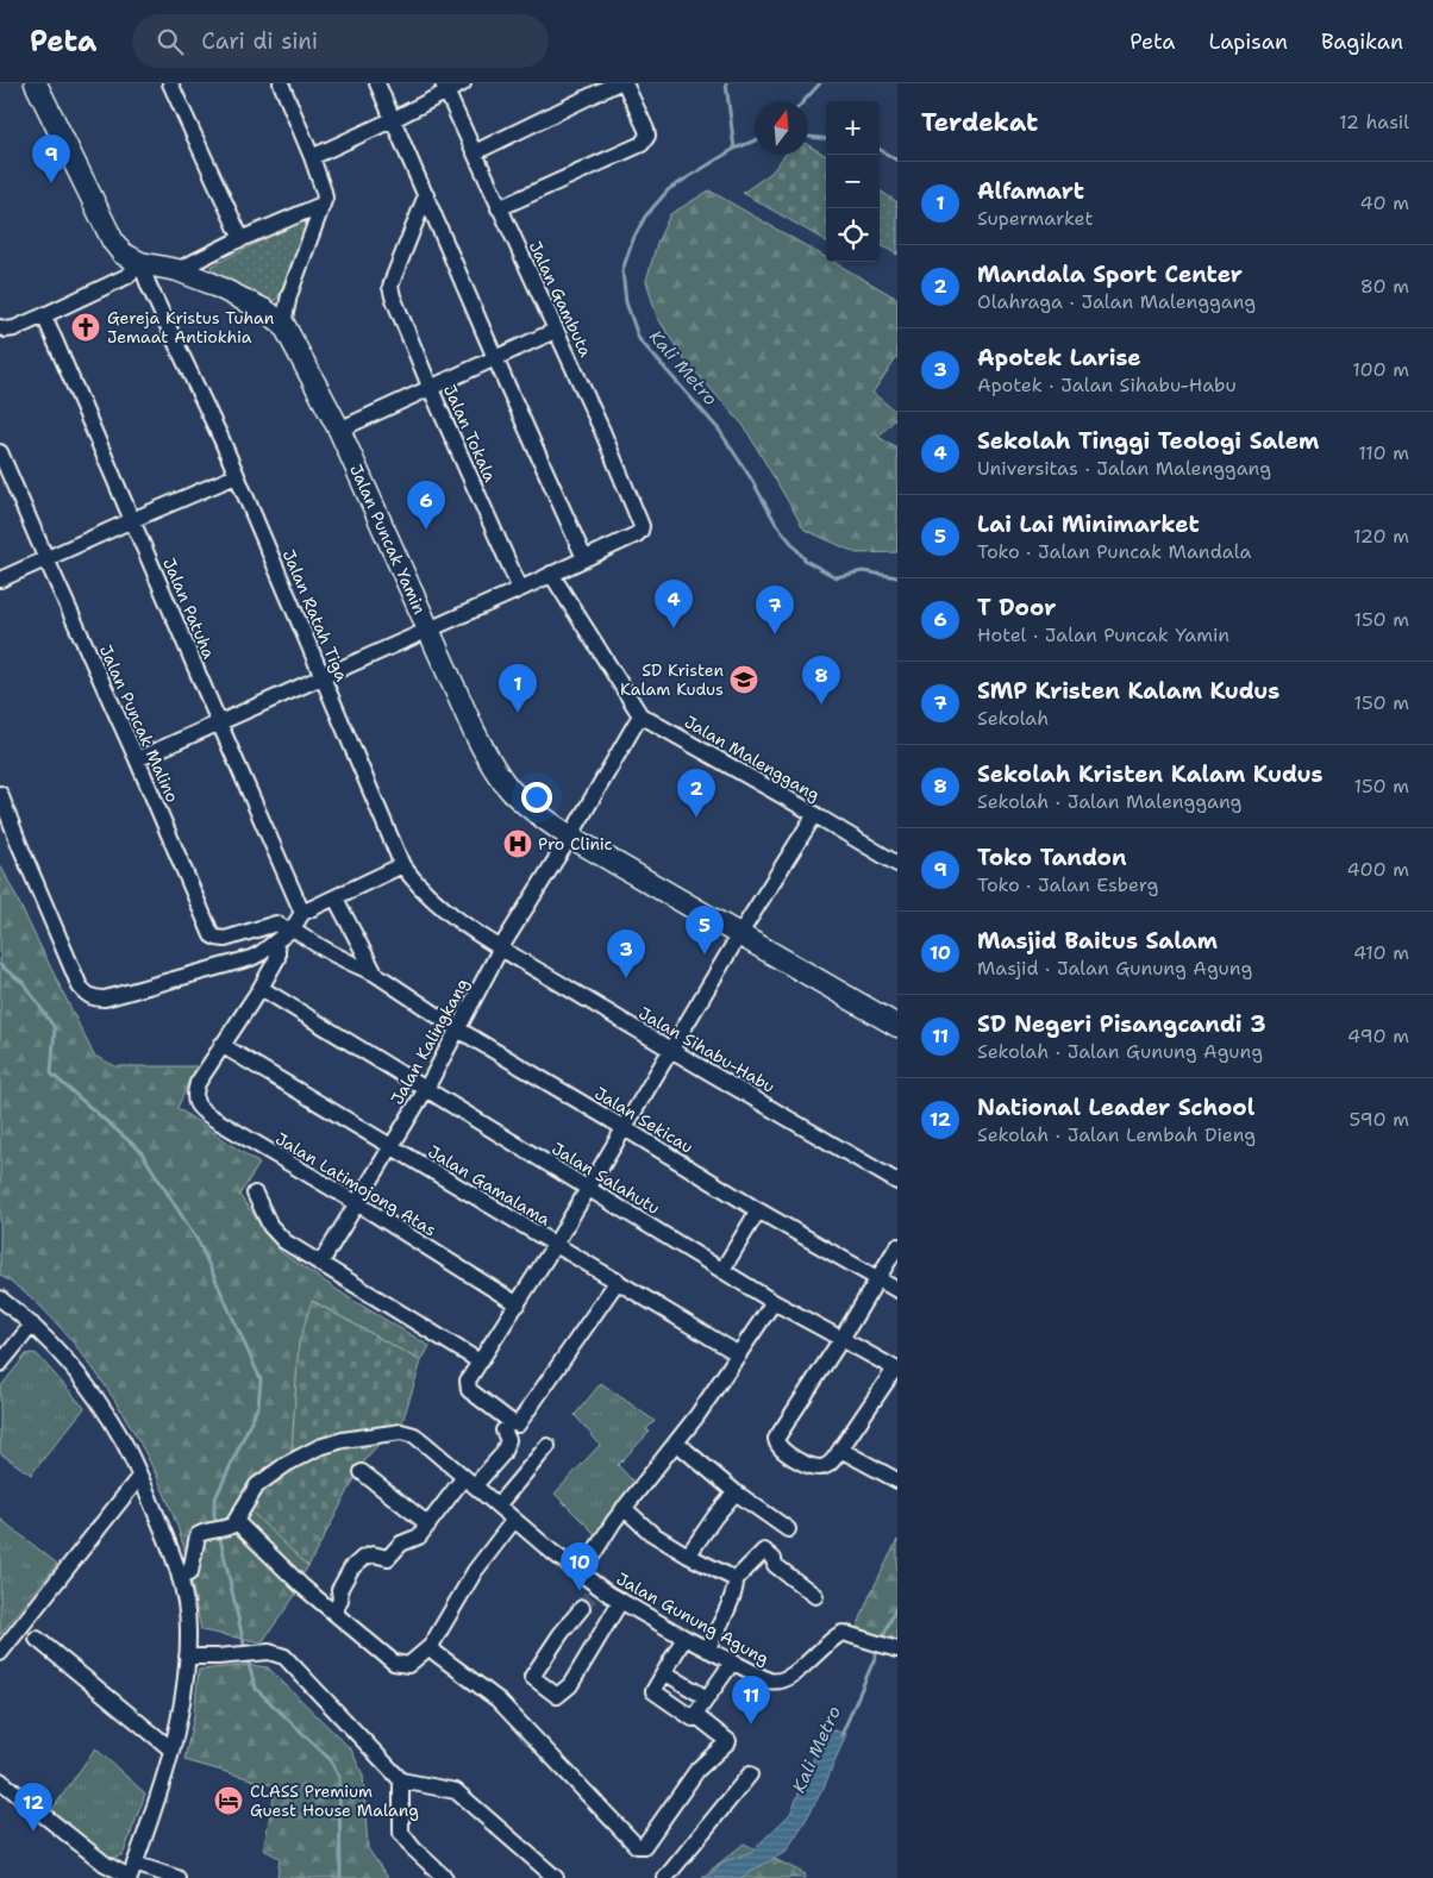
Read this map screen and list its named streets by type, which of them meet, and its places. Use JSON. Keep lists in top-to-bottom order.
{
  "streets": {
    "main road": ["Jalan Puncak Yamin"],
    "street": [
      "Jalan Gambuta",
      "Jalan Tokala",
      "Jalan Patuha",
      "Jalan Ratah Tiga",
      "Jalan Puncak Malino",
      "Jalan Malenggang",
      "Jalan Kalingkang",
      "Jalan Sihabu-Habu",
      "Jalan Sekicau",
      "Jalan Salahutu",
      "Jalan Latimojong Atas",
      "Jalan Gamalama",
      "Jalan Gunung Agung"
    ]
  },
  "crossings": [
    ["Jalan Puncak Yamin", "Jalan Patuha"],
    ["Jalan Puncak Yamin", "Jalan Ratah Tiga"],
    ["Jalan Puncak Yamin", "Jalan Puncak Malino"],
    ["Jalan Ratah Tiga", "Jalan Kalingkang"],
    ["Jalan Ratah Tiga", "Jalan Sihabu-Habu"],
    ["Jalan Puncak Malino", "Jalan Sekicau"],
    ["Jalan Malenggang", "Jalan Kalingkang"],
    ["Jalan Kalingkang", "Jalan Sihabu-Habu"],
    ["Jalan Kalingkang", "Jalan Sekicau"],
    ["Jalan Kalingkang", "Jalan Salahutu"],
    ["Jalan Kalingkang", "Jalan Latimojong Atas"],
    ["Jalan Kalingkang", "Jalan Gamalama"],
    ["Jalan Latimojong Atas", "Jalan Gamalama"]
  ],
  "water": ["Kali Metro"],
  "places": {
    "church": ["Gereja Kristus Tuhan Jemaat Antiokhia"],
    "school or university": ["SD Kristen Kalam Kudus"],
    "hospital": ["Pro Clinic"],
    "hotel": ["CLASS Premium Guest House Malang"]
  },
  "north": "top",
  "page": {
    "header": "Peta",
    "search": "Cari di sini",
    "nav": ["Peta", "Lapisan", "Bagikan"],
    "heading": ["Terdekat", "12 hasil"],
    "map_buttons": ["+", "−"],
    "pins": [
      "9",
      "6",
      "4",
      "7",
      "8",
      "1",
      "2",
      "5",
      "3",
      "10",
      "11",
      "12"
    ],
    "list": [
      {
        "mark": "1",
        "name": "Alfamart",
        "note": "Supermarket",
        "value": "40 m"
      },
      {
        "mark": "2",
        "name": "Mandala Sport Center",
        "note": "Olahraga · Jalan Malenggang",
        "value": "80 m"
      },
      {
        "mark": "3",
        "name": "Apotek Larise",
        "note": "Apotek · Jalan Sihabu-Habu",
        "value": "100 m"
      },
      {
        "mark": "4",
        "name": "Sekolah Tinggi Teologi Salem",
        "note": "Universitas · Jalan Malenggang",
        "value": "110 m"
      },
      {
        "mark": "5",
        "name": "Lai Lai Minimarket",
        "note": "Toko · Jalan Puncak Mandala",
        "value": "120 m"
      },
      {
        "mark": "6",
        "name": "T Door",
        "note": "Hotel · Jalan Puncak Yamin",
        "value": "150 m"
      },
      {
        "mark": "7",
        "name": "SMP Kristen Kalam Kudus",
        "note": "Sekolah",
        "value": "150 m"
      },
      {
        "mark": "8",
        "name": "Sekolah Kristen Kalam Kudus",
        "note": "Sekolah · Jalan Malenggang",
        "value": "150 m"
      },
      {
        "mark": "9",
        "name": "Toko Tandon",
        "note": "Toko · Jalan Esberg",
        "value": "400 m"
      },
      {
        "mark": "10",
        "name": "Masjid Baitus Salam",
        "note": "Masjid · Jalan Gunung Agung",
        "value": "410 m"
      },
      {
        "mark": "11",
        "name": "SD Negeri Pisangcandi 3",
        "note": "Sekolah · Jalan Gunung Agung",
        "value": "490 m"
      },
      {
        "mark": "12",
        "name": "National Leader School",
        "note": "Sekolah · Jalan Lembah Dieng",
        "value": "590 m"
      }
    ]
  }
}
